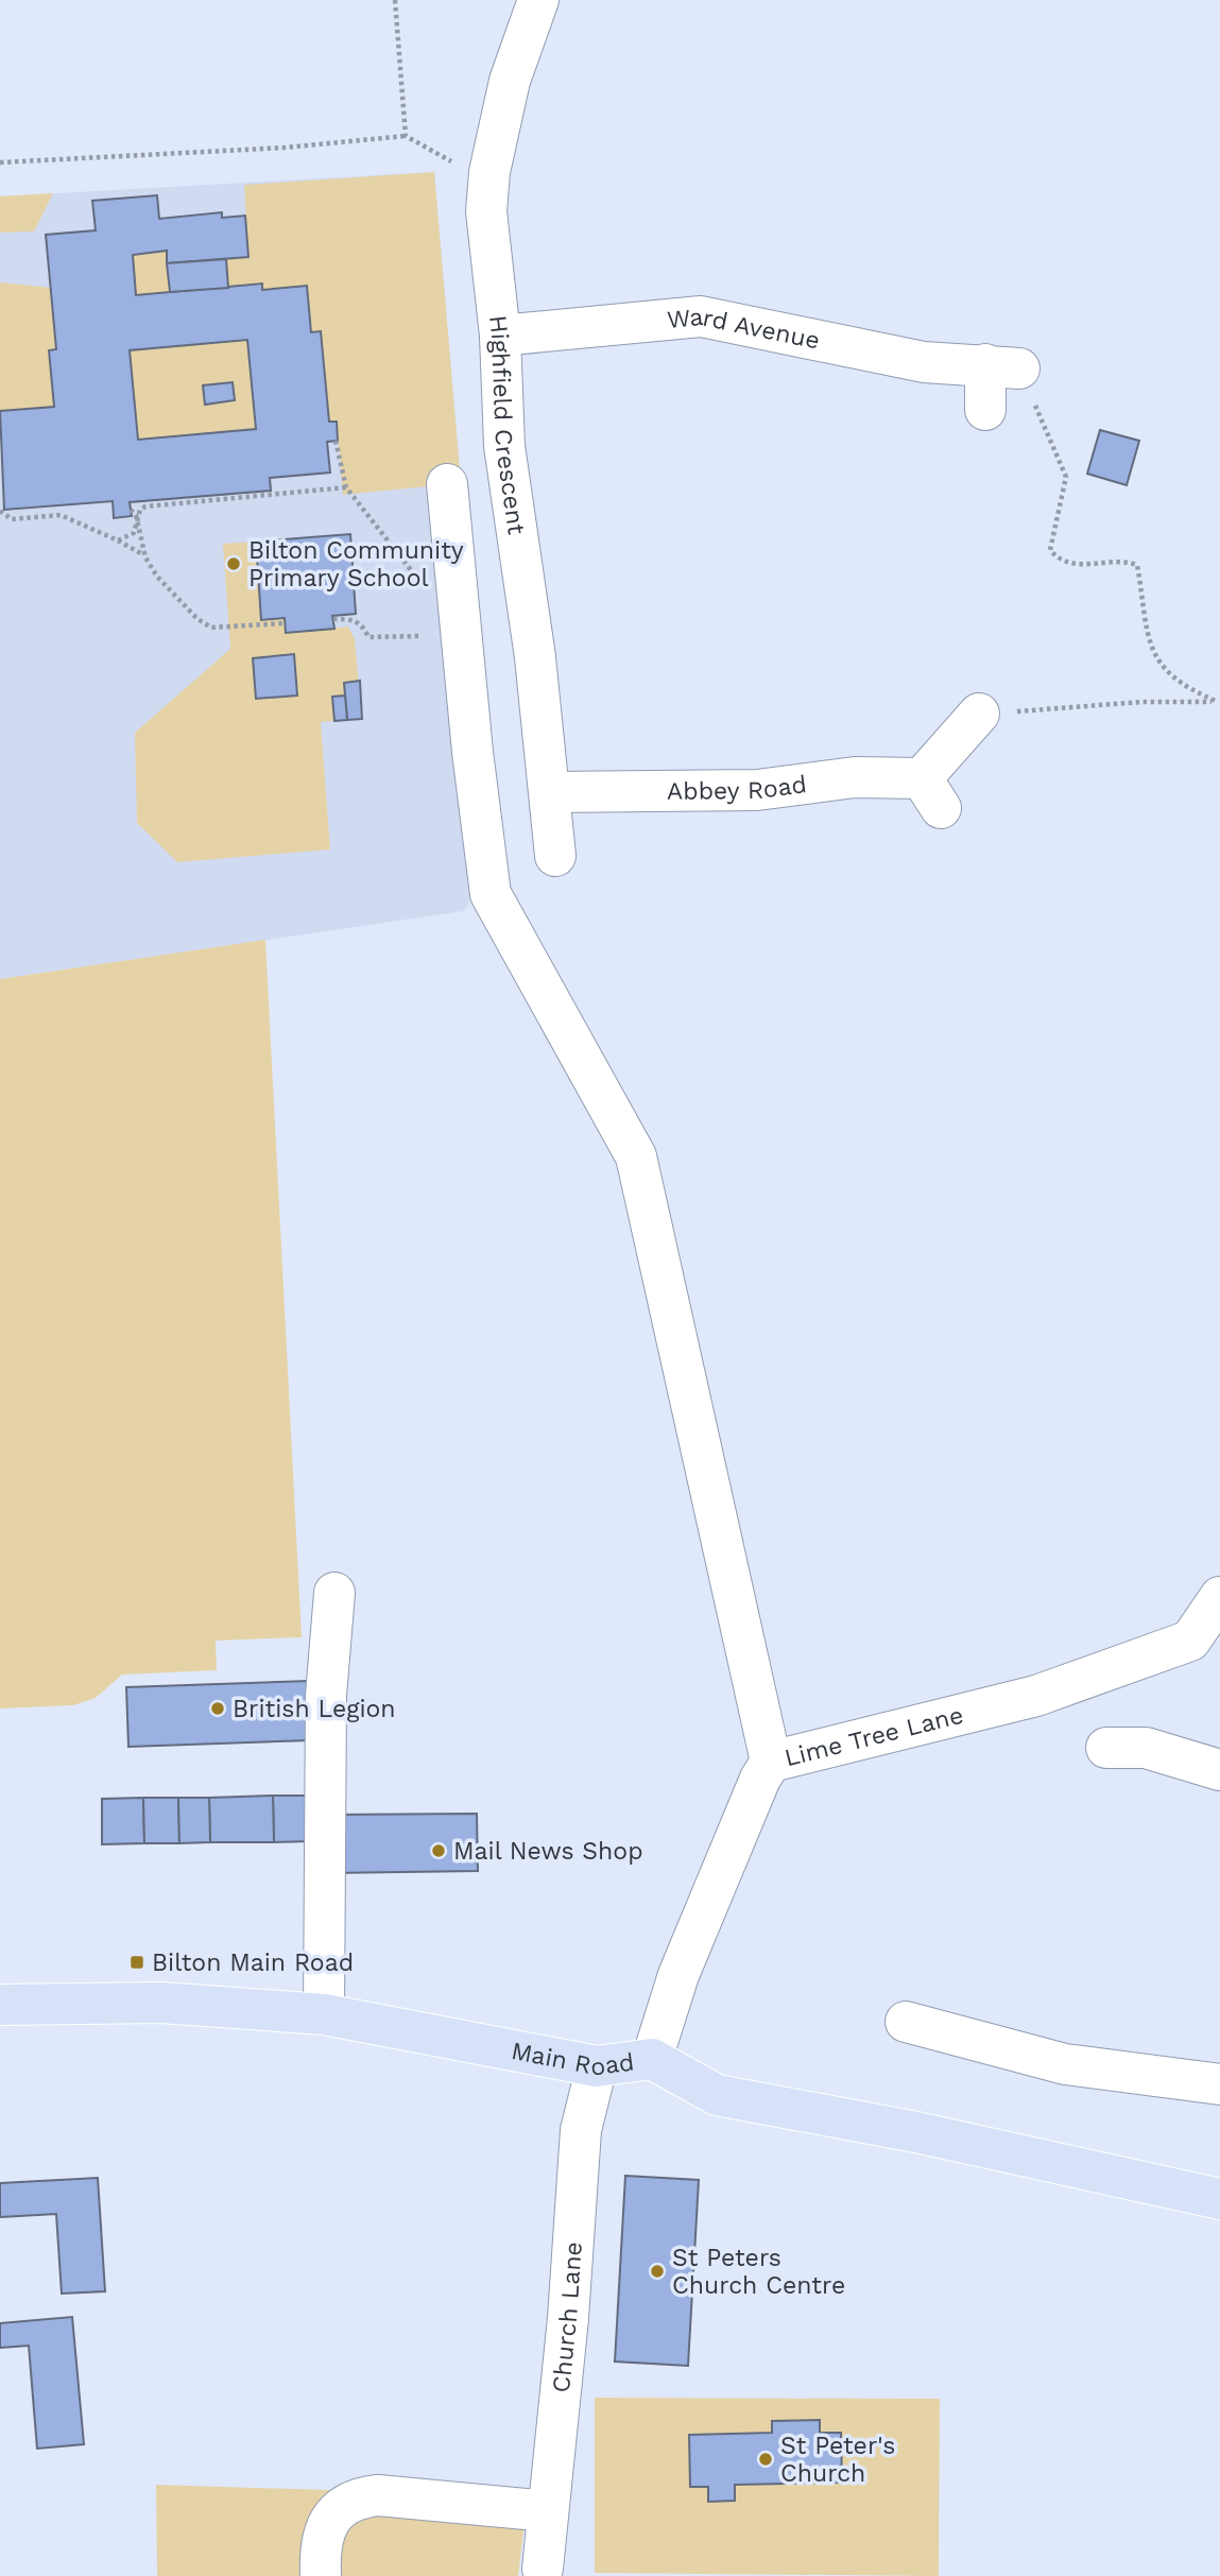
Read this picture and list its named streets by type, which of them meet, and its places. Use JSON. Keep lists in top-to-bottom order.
{
  "streets": {
    "main road": ["Main Road"],
    "street": [
      "Ward Avenue",
      "Highfield Crescent",
      "Abbey Road",
      "Lime Tree Lane",
      "Church Lane"
    ]
  },
  "crossings": [
    ["Ward Avenue", "Highfield Crescent"],
    ["Highfield Crescent", "Abbey Road"],
    ["Lime Tree Lane", "Main Road"],
    ["Main Road", "Church Lane"]
  ],
  "places": {
    "other": [
      "Bilton Community Primary School",
      "British Legion",
      "Mail News Shop",
      "St Peters Church Centre",
      "St Peter's Church"
    ],
    "transit": ["Bilton Main Road"]
  }
}
